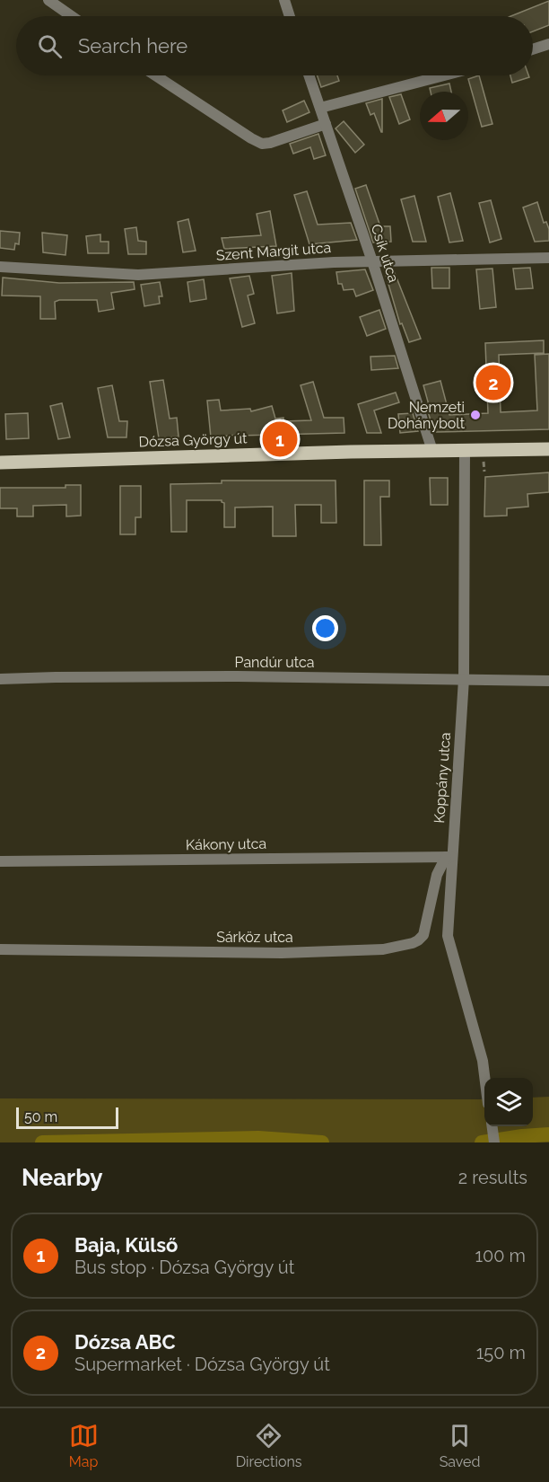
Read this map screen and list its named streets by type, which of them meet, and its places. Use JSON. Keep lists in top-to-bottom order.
{
  "streets": {
    "main road": ["Dózsa György út"],
    "street": [
      "Szent Margit utca",
      "Csík utca",
      "Pandúr utca",
      "Koppány utca",
      "Kákony utca",
      "Sárköz utca"
    ]
  },
  "crossings": [
    ["Szent Margit utca", "Csík utca"],
    ["Csík utca", "Dózsa György út"],
    ["Dózsa György út", "Koppány utca"],
    ["Pandúr utca", "Koppány utca"],
    ["Koppány utca", "Kákony utca"],
    ["Koppány utca", "Sárköz utca"],
    ["Kákony utca", "Sárköz utca"]
  ],
  "places": ["Nemzeti Dohánybolt"],
  "scale_bar": "50 m",
  "north": "left",
  "page": {
    "search": "Search here",
    "pins": ["2", "1"],
    "scale": "50 m",
    "heading": ["Nearby", "2 results"],
    "list": [
      {
        "mark": "1",
        "name": "Baja, Külső",
        "note": "Bus stop · Dózsa György út",
        "value": "100 m"
      },
      {
        "mark": "2",
        "name": "Dózsa ABC",
        "note": "Supermarket · Dózsa György út",
        "value": "150 m"
      }
    ],
    "nav": ["Map", "Directions", "Saved"]
  }
}
